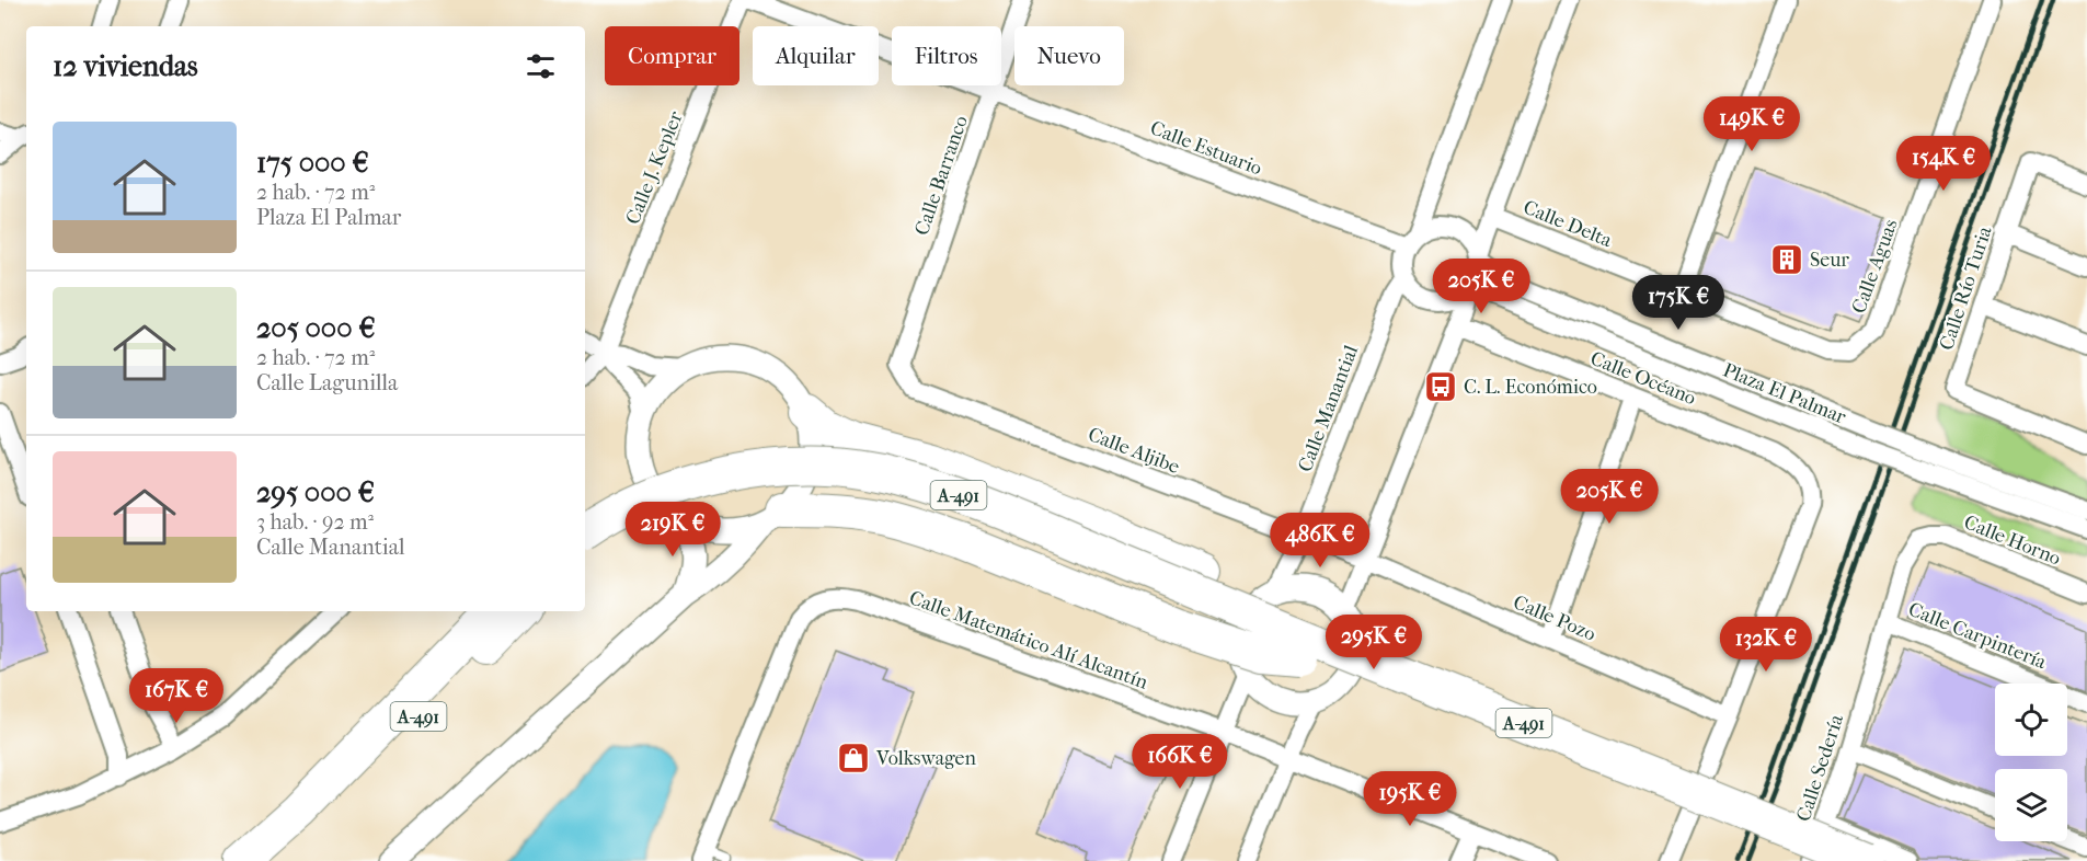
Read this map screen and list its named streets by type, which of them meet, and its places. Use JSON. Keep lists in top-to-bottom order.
{
  "streets": {
    "highway": ["A-491"],
    "street": [
      "Calle Estuario",
      "Calle J. Kepler",
      "Calle Barranco",
      "Calle Delta",
      "Calle Aguas",
      "Calle Río Turia",
      "Calle Océano",
      "Plaza El Palmar",
      "Calle Manantial",
      "Calle Aljibe",
      "Calle Horno",
      "Calle Pozo",
      "Calle Carpintería",
      "Calle Matemático Alí Alcantín",
      "Calle Sedería"
    ]
  },
  "crossings": [
    ["Calle Estuario", "Calle Barranco"],
    ["Calle Estuario", "Plaza El Palmar"],
    ["Calle Estuario", "Calle Manantial"],
    ["Calle Barranco", "Calle Aljibe"],
    ["Calle Delta", "Calle Aguas"],
    ["Calle Océano", "Calle Pozo"],
    ["Plaza El Palmar", "Calle Manantial"],
    ["Calle Manantial", "Calle Aljibe"],
    ["Calle Aljibe", "Calle Pozo"],
    ["A-491", "Calle Sedería"],
    ["Calle Horno", "Calle Sedería"],
    ["Calle Carpintería", "Calle Sedería"]
  ],
  "places": {
    "building": ["Seur"],
    "bus stop": ["C. L. Económico"],
    "shop": ["Volkswagen"]
  },
  "page": {
    "chip": [
      "Comprar",
      "Alquilar",
      "Filtros",
      "Nuevo"
    ],
    "heading": "12 viviendas",
    "price": [
      "149K €",
      "154K €",
      "205K €",
      "175K €",
      "205K €",
      "219K €",
      "486K €",
      "295K €",
      "132K €",
      "167K €",
      "166K €",
      "195K €"
    ],
    "list": [
      {
        "name": "175 000 €",
        "note": "2 hab. · 72 m² · Plaza El Palmar"
      },
      {
        "name": "205 000 €",
        "note": "2 hab. · 72 m² · Calle Lagunilla"
      },
      {
        "name": "295 000 €",
        "note": "3 hab. · 92 m² · Calle Manantial"
      }
    ]
  }
}
